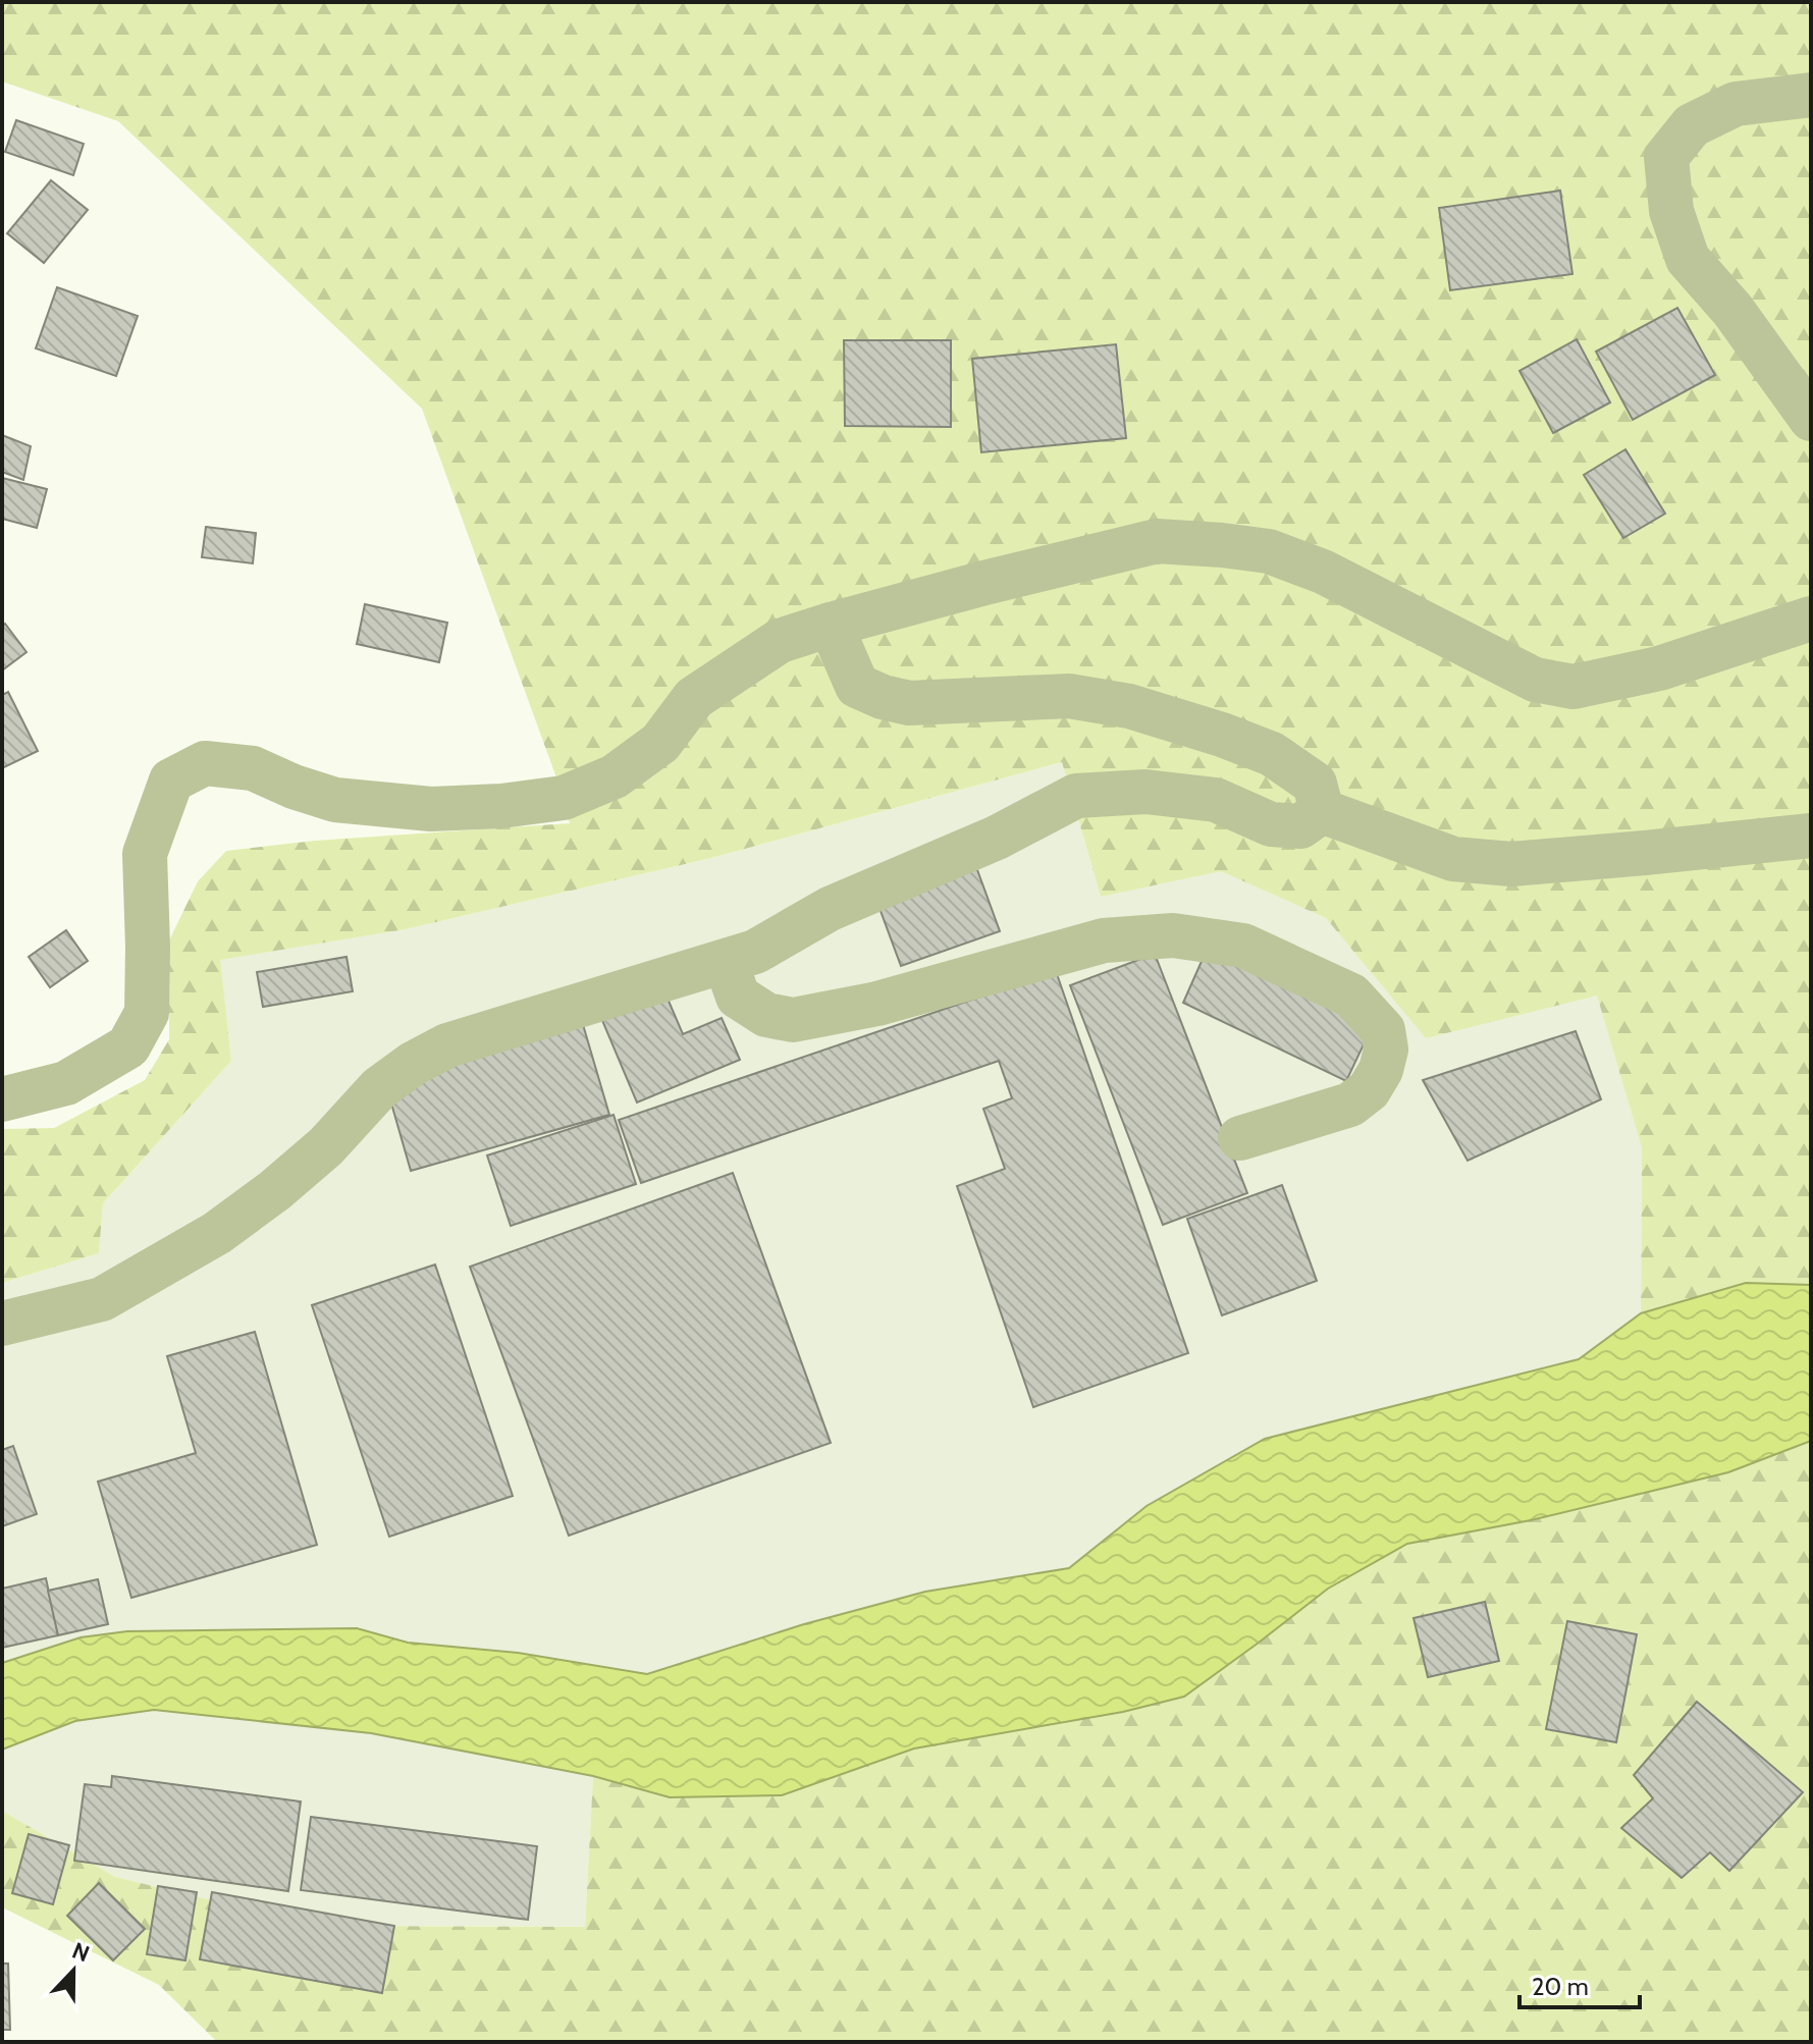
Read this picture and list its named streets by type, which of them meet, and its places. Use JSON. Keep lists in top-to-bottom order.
{
  "scale_bar": "20 m",
  "north": "top"
}
